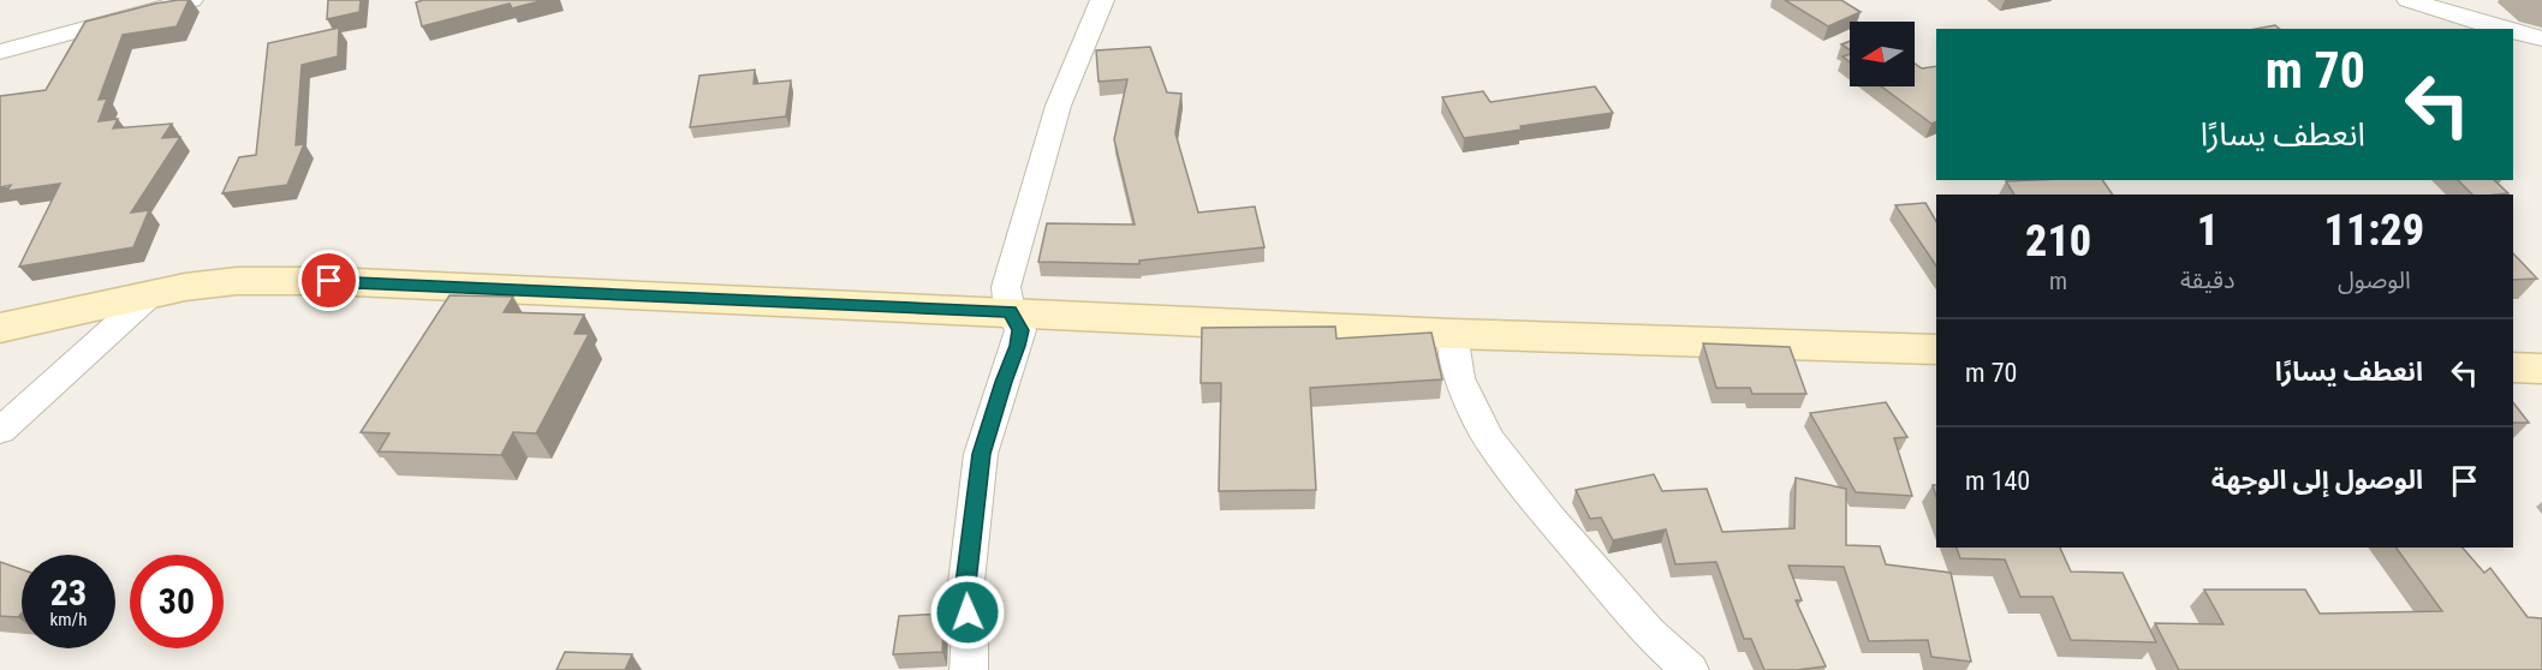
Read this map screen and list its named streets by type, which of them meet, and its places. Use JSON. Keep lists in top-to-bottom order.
{
  "north": "left",
  "page": {
    "turn": ["70 m", "انعطف يسارًا"],
    "eta": [
      "11:29",
      "الوصول",
      "1",
      "دقيقة",
      "210",
      "m"
    ],
    "list": [
      {
        "name": "انعطف يسارًا",
        "value": "70 m"
      },
      {
        "name": "الوصول إلى الوجهة",
        "value": "140 m"
      }
    ],
    "speed": "23 km/h",
    "limit": "30"
  }
}
